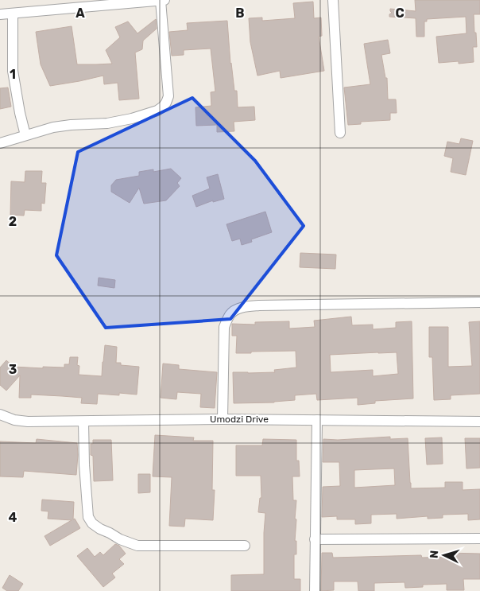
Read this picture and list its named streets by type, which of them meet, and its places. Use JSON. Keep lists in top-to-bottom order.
{
  "streets": {
    "street": ["Umodzi Drive"]
  },
  "north": "left",
  "grid": {
    "columns": ["A", "B", "C"],
    "rows": [
      "1",
      "2",
      "3",
      "4"
    ]
  }
}
